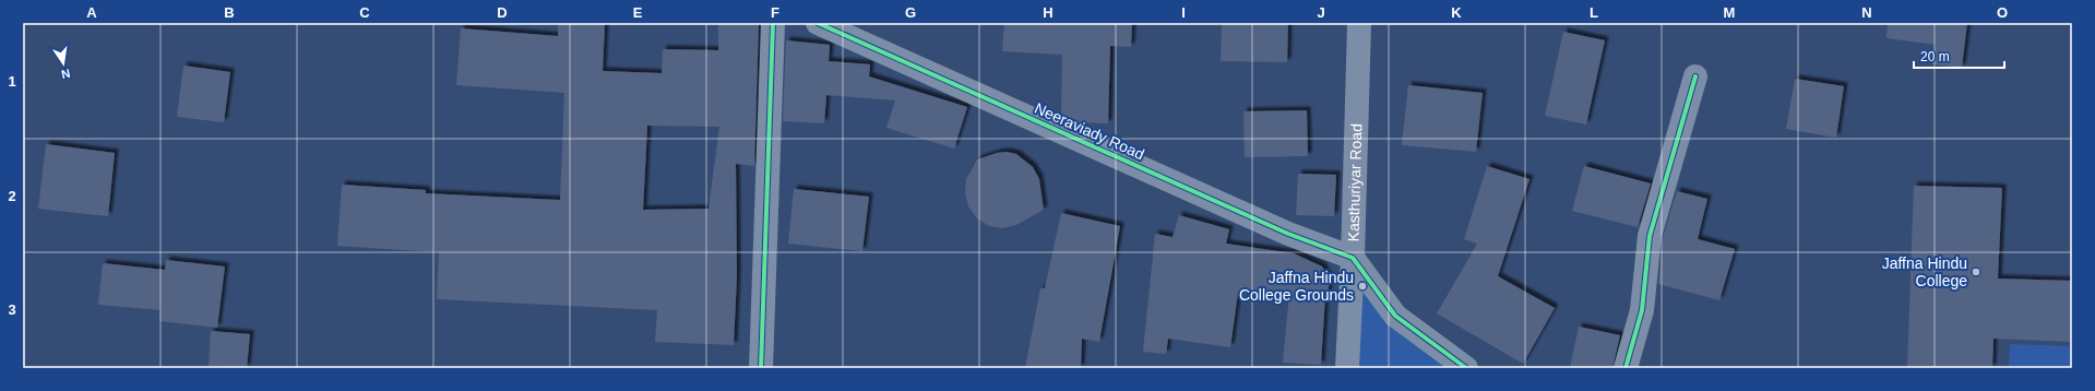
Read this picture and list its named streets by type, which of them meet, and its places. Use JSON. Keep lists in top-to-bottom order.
{
  "streets": {
    "street": ["Neeraviady Road", "Kasthuriyar Road"]
  },
  "crossings": [
    ["Neeraviady Road", "Kasthuriyar Road"]
  ],
  "places": ["Jaffna Hindu College", "Jaffna Hindu College Grounds"],
  "scale_bar": "20 m",
  "north": "bottom",
  "grid": {
    "columns": [
      "A",
      "B",
      "C",
      "D",
      "E",
      "F",
      "G",
      "H",
      "I",
      "J",
      "K",
      "L",
      "M",
      "N",
      "O"
    ],
    "rows": ["1", "2", "3"]
  }
}
